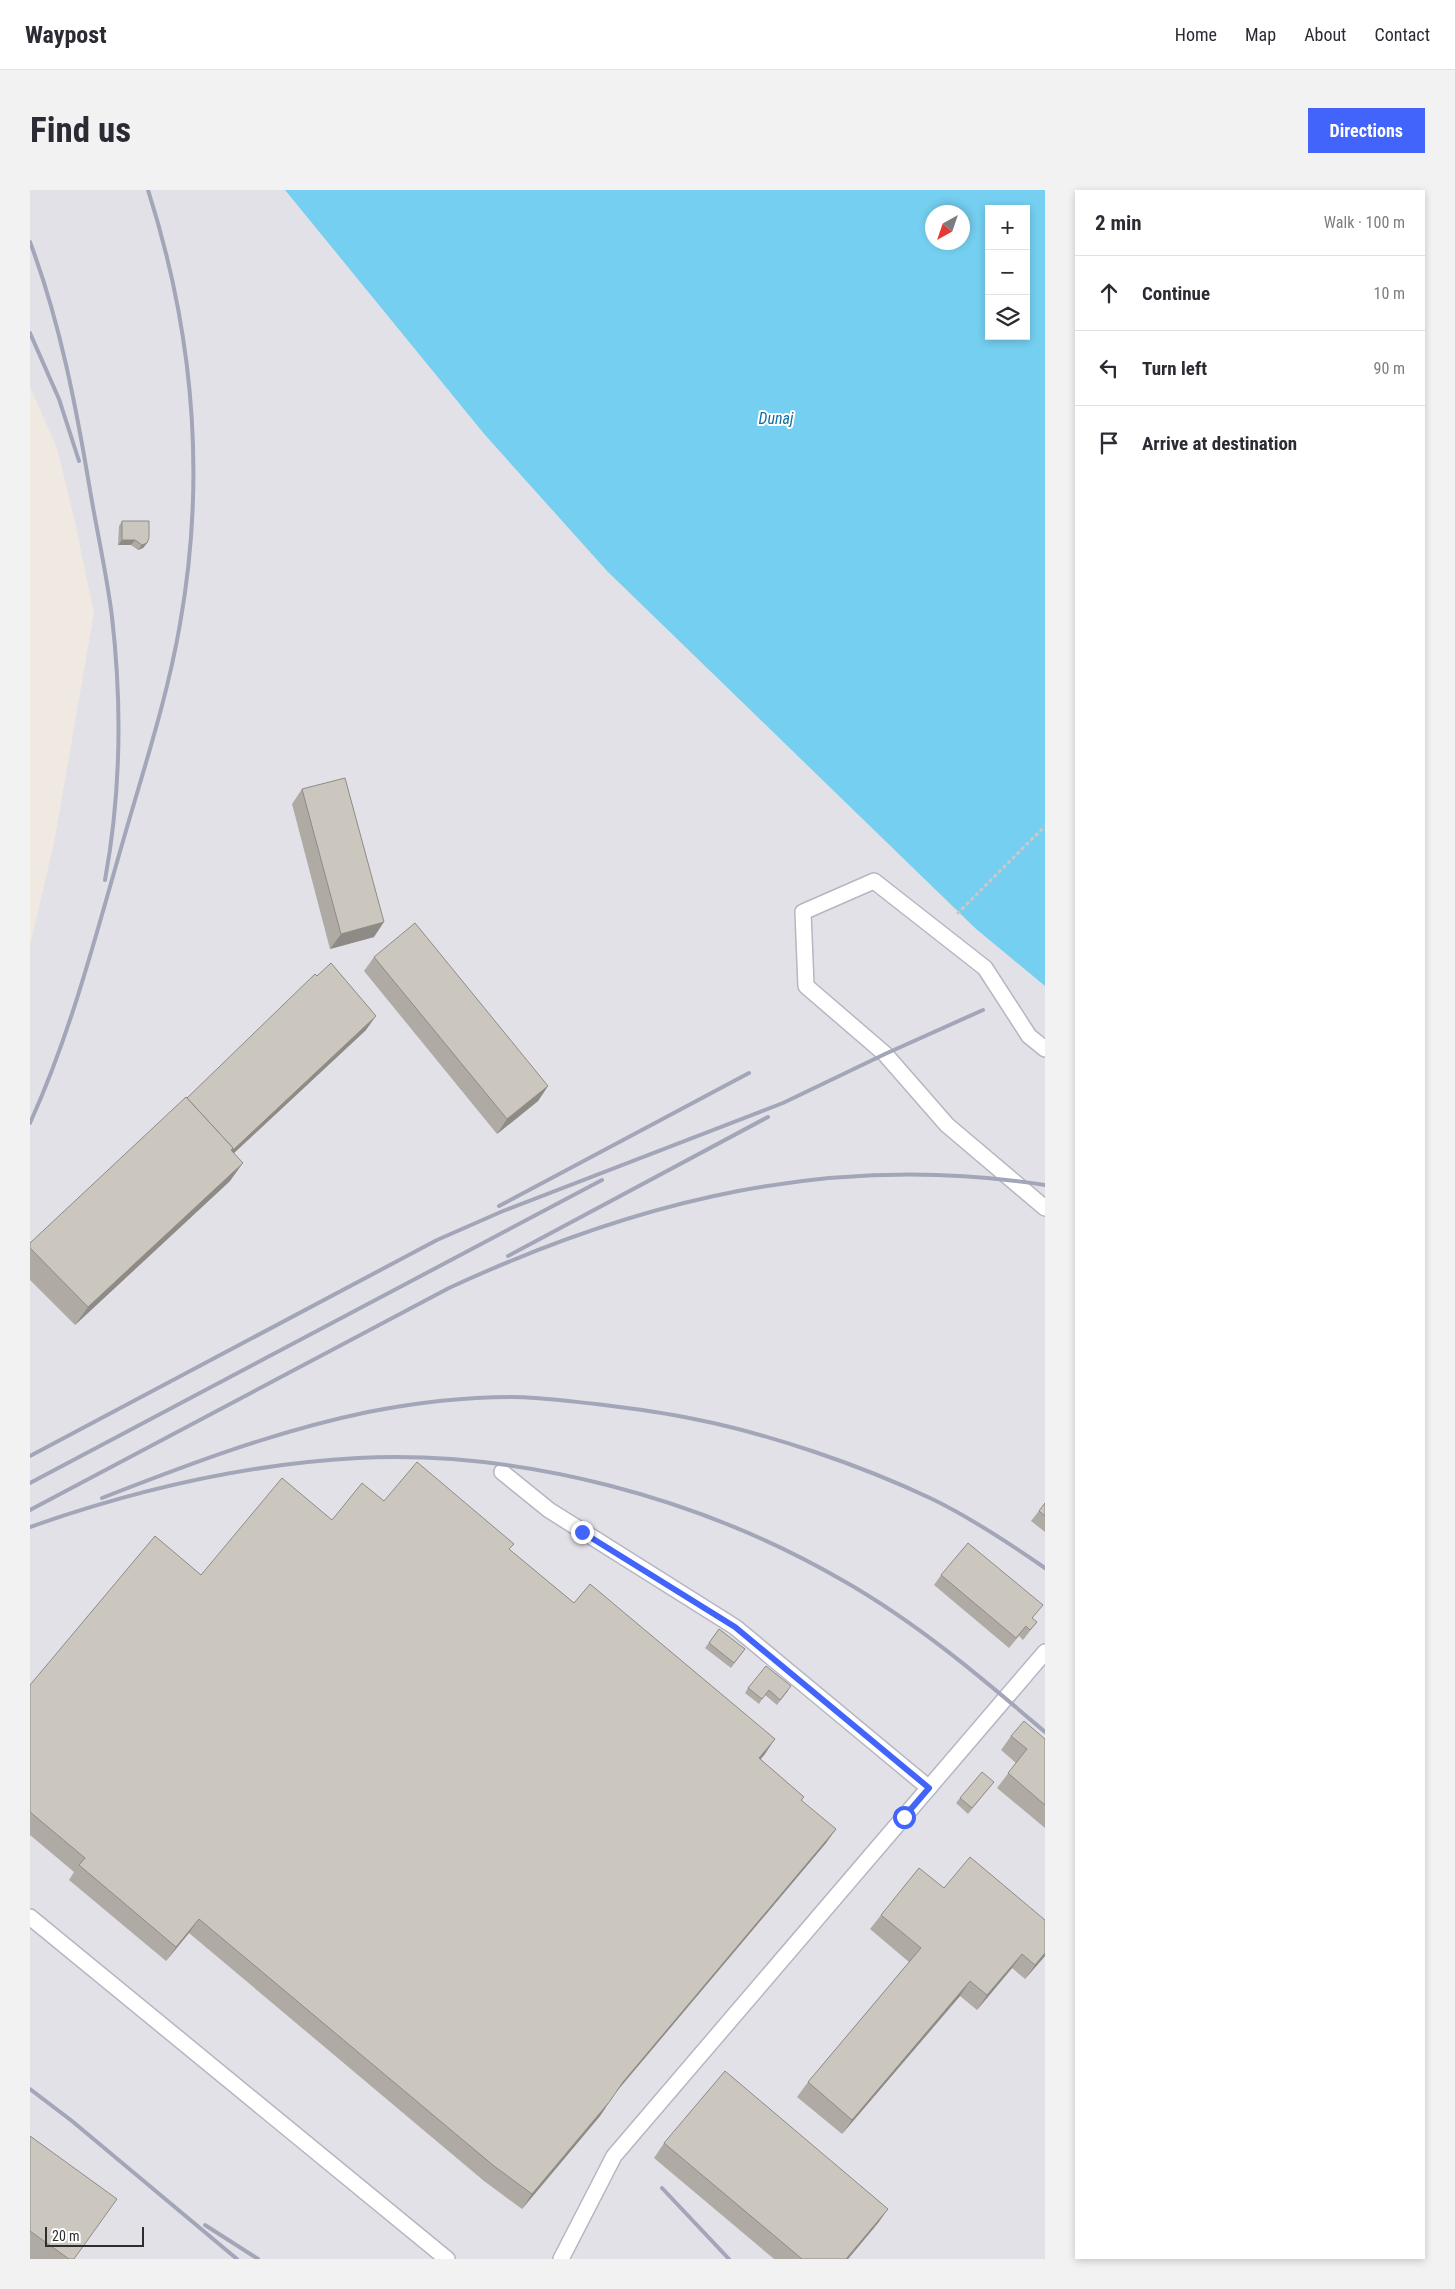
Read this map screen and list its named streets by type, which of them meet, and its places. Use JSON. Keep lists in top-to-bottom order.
{
  "water": ["Dunaj"],
  "scale_bar": "20 m",
  "north": "bottom left",
  "page": {
    "header": "Waypost",
    "nav": [
      "Home",
      "Map",
      "About",
      "Contact"
    ],
    "buttons": "Directions",
    "title": "Find us",
    "heading": ["2 min", "Walk · 100 m"],
    "map_buttons": ["+", "−"],
    "list": [
      ["Continue", "10 m"],
      ["Turn left", "90 m"],
      "Arrive at destination"
    ],
    "scale": "20 m"
  }
}
